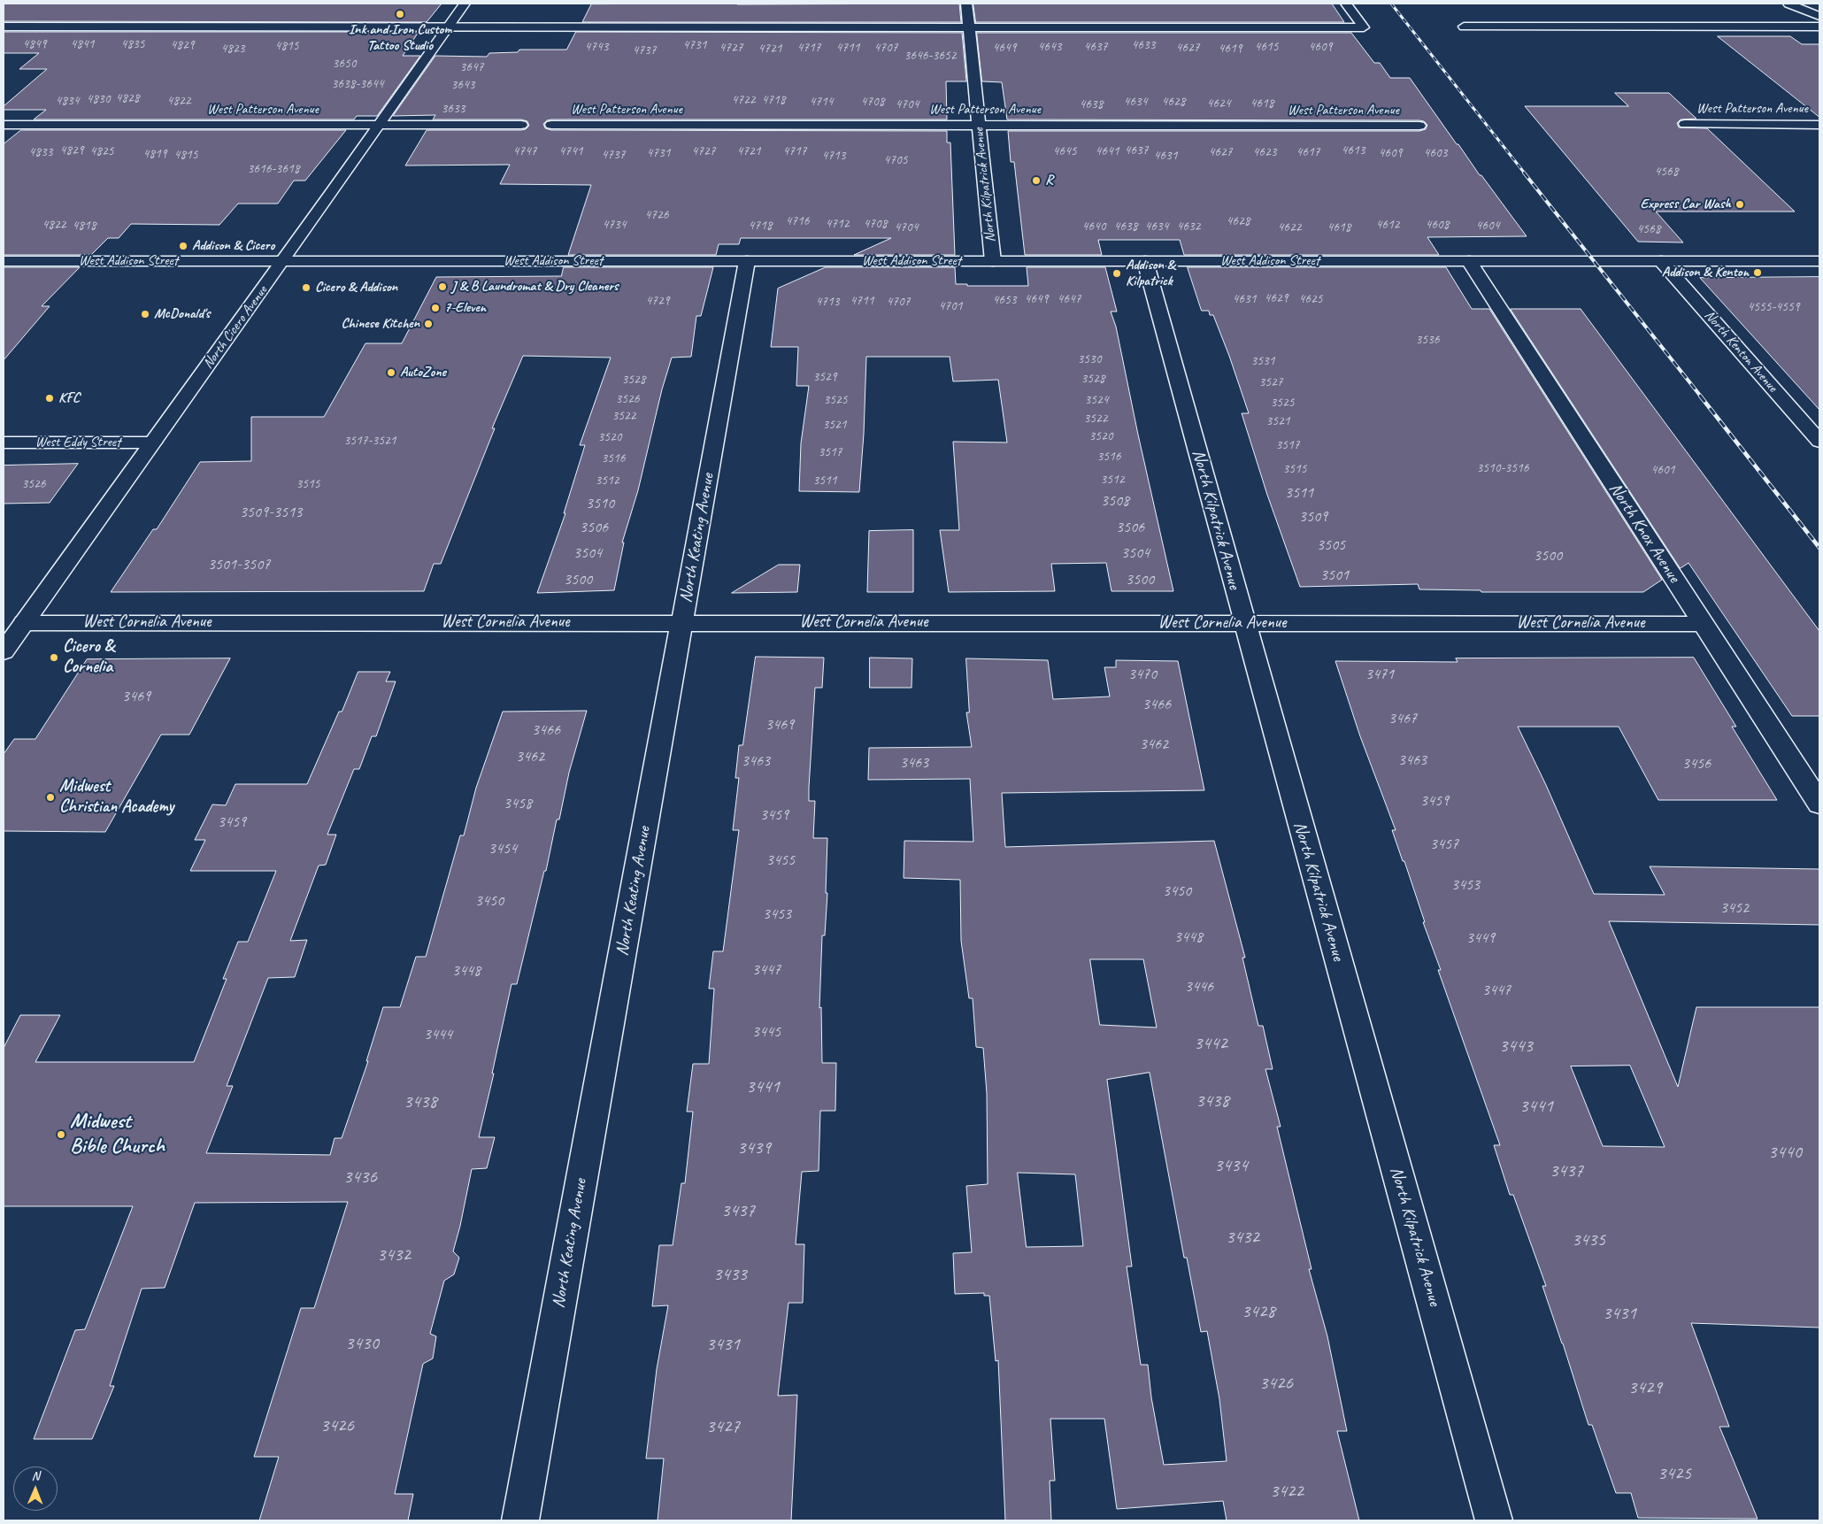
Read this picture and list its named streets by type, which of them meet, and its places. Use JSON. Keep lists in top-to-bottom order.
{
  "streets": {
    "street": [
      "West Patterson Avenue",
      "North Kilpatrick Avenue",
      "West Addison Street",
      "North Cicero Avenue",
      "North Kenton Avenue",
      "West Eddy Street",
      "North Knox Avenue",
      "North Keating Avenue",
      "West Cornelia Avenue"
    ]
  },
  "crossings": [
    ["West Patterson Avenue", "North Kilpatrick Avenue"],
    ["West Patterson Avenue", "North Cicero Avenue"],
    ["North Kilpatrick Avenue", "West Addison Street"],
    ["North Kilpatrick Avenue", "West Cornelia Avenue"],
    ["West Addison Street", "North Cicero Avenue"],
    ["West Addison Street", "North Kenton Avenue"],
    ["West Addison Street", "North Knox Avenue"],
    ["West Addison Street", "North Keating Avenue"],
    ["North Cicero Avenue", "West Eddy Street"],
    ["North Cicero Avenue", "West Cornelia Avenue"],
    ["North Knox Avenue", "West Cornelia Avenue"],
    ["North Keating Avenue", "West Cornelia Avenue"]
  ],
  "places": [
    "Ink and Iron Custom Tattoo Studio",
    "R",
    "Express Car Wash",
    "Addison & Cicero",
    "Addison & Kenton",
    "Addison & Kilpatrick",
    "J & B Laundromat & Dry Cleaners",
    "Cicero & Addison",
    "7-Eleven",
    "McDonald's",
    "Chinese Kitchen",
    "AutoZone",
    "KFC",
    "Cicero & Cornelia",
    "Midwest Christian Academy",
    "Midwest Bible Church"
  ],
  "house_numbers": [
    "4849",
    "4841",
    "4835",
    "4829",
    "4731",
    "4633",
    "4815",
    "4743",
    "4643",
    "4637",
    "4615",
    "4609",
    "4727",
    "4717",
    "4711",
    "4707",
    "4649",
    "4627",
    "4823",
    "4721",
    "4619",
    "4737",
    "3646-3652",
    "3650",
    "3647",
    "3638-3644",
    "3643",
    "4828",
    "4830",
    "4722",
    "4718",
    "4834",
    "4822",
    "4714",
    "4708",
    "4634",
    "4628",
    "4624",
    "4618",
    "4704",
    "4638",
    "3633",
    "4829",
    "4637",
    "4613",
    "4825",
    "4747",
    "4741",
    "4727",
    "4721",
    "4717",
    "4645",
    "4641",
    "4833",
    "4627",
    "4623",
    "4617",
    "4731",
    "4609",
    "4603",
    "4819",
    "4815",
    "4737",
    "4713",
    "4631",
    "4705",
    "3616-3618",
    "4568",
    "4726",
    "4716",
    "4628",
    "4712",
    "4708",
    "4822",
    "4734",
    "4612",
    "4608",
    "4818",
    "4718",
    "4604",
    "4640",
    "4638",
    "4634",
    "4632",
    "4704",
    "4622",
    "4618",
    "4568",
    "4629",
    "4649",
    "4647",
    "4631",
    "4625",
    "4653",
    "4729",
    "4711",
    "4713",
    "4707",
    "4701",
    "4555-4559",
    "3536",
    "3530",
    "3531",
    "3529",
    "3528",
    "3528",
    "3527",
    "3526",
    "3525",
    "3524",
    "3525",
    "3522",
    "3522",
    "3521",
    "3521",
    "3520",
    "3520",
    "3517-3521",
    "3517",
    "3517",
    "3516",
    "3516",
    "3510-3516",
    "3515",
    "4601",
    "3512",
    "3512",
    "3511",
    "3526",
    "3515",
    "3511",
    "3508",
    "3510",
    "3509-3513",
    "3509",
    "3506",
    "3506",
    "3505",
    "3504",
    "3504",
    "3500",
    "3501-3507",
    "3501",
    "3500",
    "3500",
    "3470",
    "3471",
    "3469",
    "3466",
    "3467",
    "3469",
    "3466",
    "3462",
    "3462",
    "3463",
    "3463",
    "3463",
    "3456",
    "3459",
    "3458",
    "3459",
    "3459",
    "3457",
    "3454",
    "3455",
    "3453",
    "3450",
    "3450",
    "3452",
    "3453",
    "3448",
    "3449",
    "3447",
    "3448",
    "3446",
    "3447",
    "3445",
    "3444",
    "3442",
    "3443",
    "3441",
    "3438",
    "3438",
    "3441",
    "3439",
    "3440",
    "3434",
    "3437",
    "3436",
    "3437",
    "3432",
    "3435",
    "3432",
    "3433",
    "3428",
    "3431",
    "3430",
    "3431",
    "3426",
    "3429",
    "3426",
    "3427",
    "3425",
    "3422"
  ],
  "north": "top"
}
